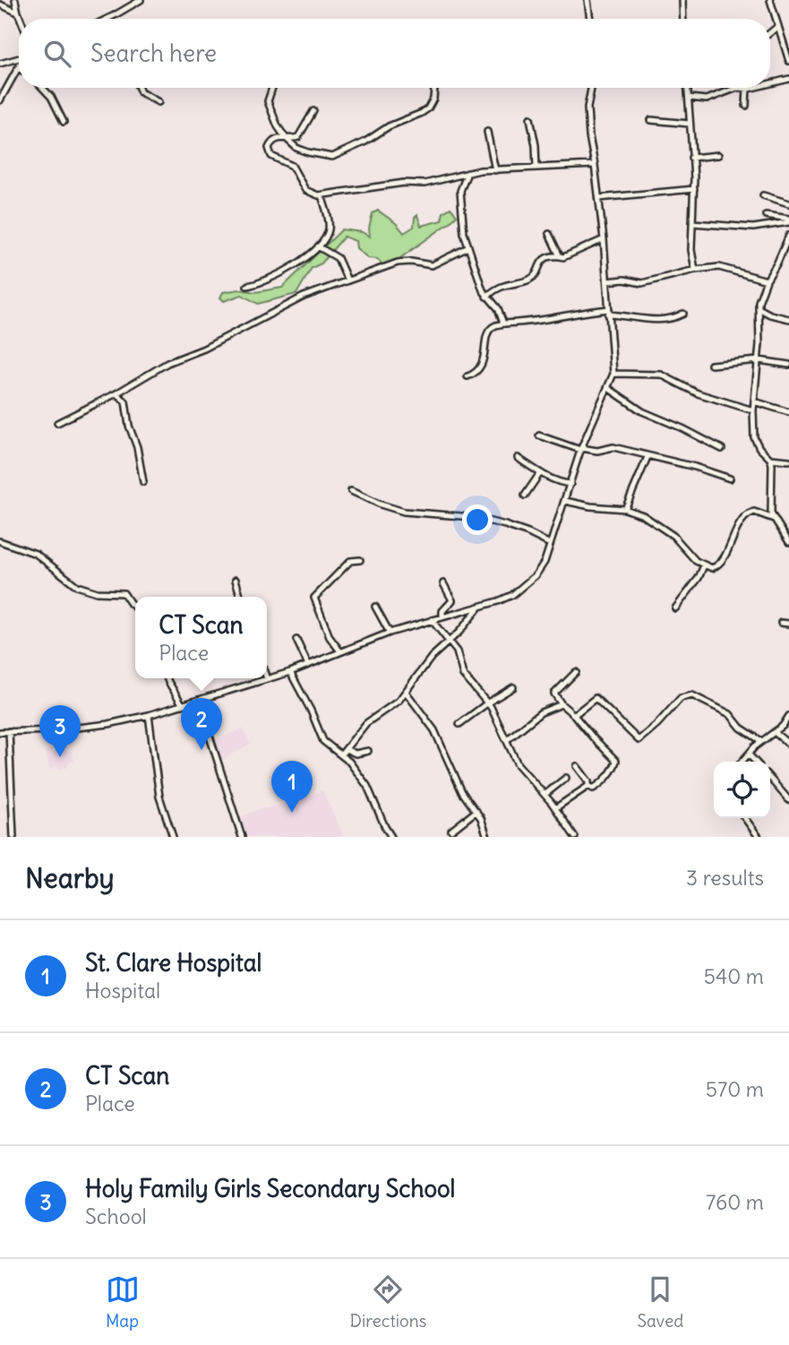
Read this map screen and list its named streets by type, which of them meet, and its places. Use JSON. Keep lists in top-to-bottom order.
{
  "page": {
    "search": "Search here",
    "popup": ["CT Scan", "Place"],
    "pins": ["2", "3", "1"],
    "heading": ["Nearby", "3 results"],
    "list": [
      {
        "mark": "1",
        "name": "St. Clare Hospital",
        "note": "Hospital",
        "value": "540 m"
      },
      {
        "mark": "2",
        "name": "CT Scan",
        "note": "Place",
        "value": "570 m"
      },
      {
        "mark": "3",
        "name": "Holy Family Girls Secondary School",
        "note": "School",
        "value": "760 m"
      }
    ],
    "nav": ["Map", "Directions", "Saved"]
  }
}
